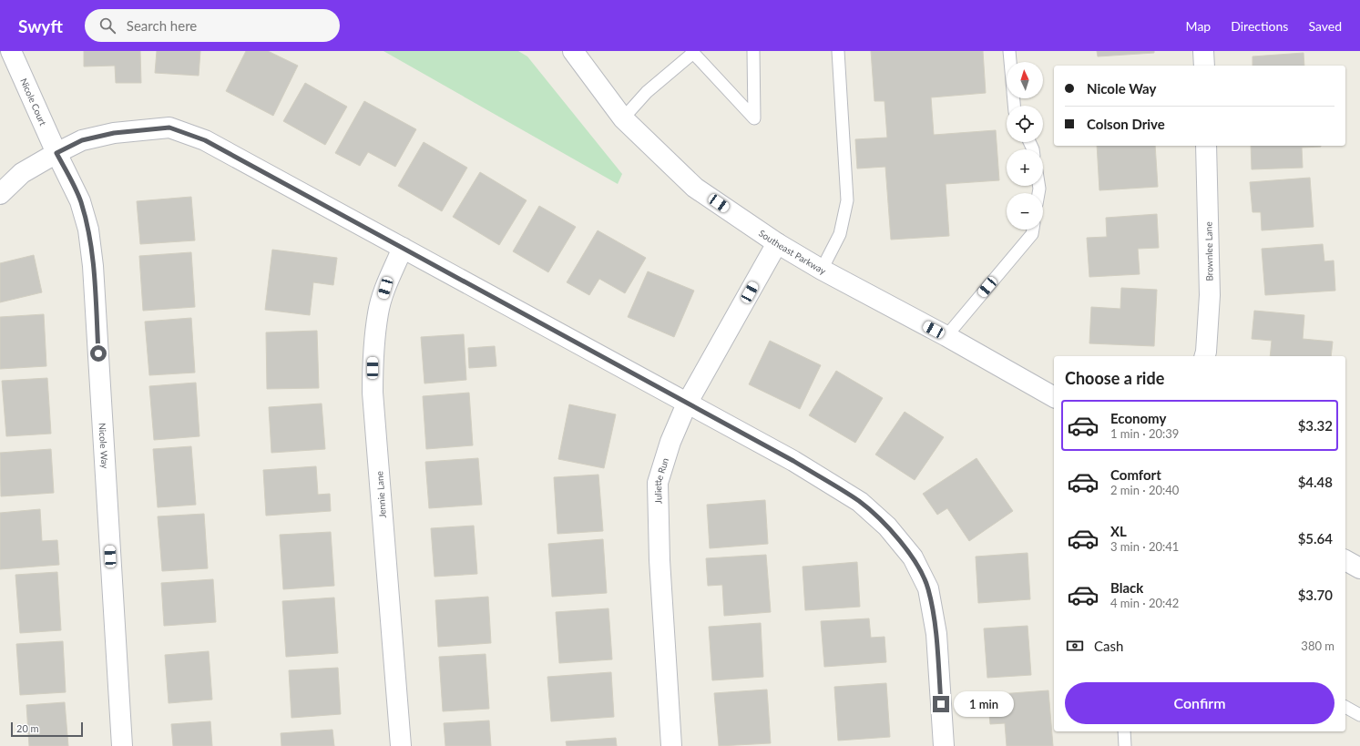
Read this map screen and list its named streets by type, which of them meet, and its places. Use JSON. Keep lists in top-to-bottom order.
{
  "streets": {
    "street": [
      "Nicole Court",
      "Southeast Parkway",
      "Brownlee Lane",
      "Nicole Way",
      "Juliette Run",
      "Jennie Lane"
    ]
  },
  "crossings": [
    ["Nicole Court", "Nicole Way"],
    ["Southeast Parkway", "Juliette Run"]
  ],
  "scale_bar": "20 m",
  "north": "top",
  "page": {
    "header": "Swyft",
    "search": "Search here",
    "nav": ["Map", "Directions", "Saved"],
    "map_buttons": ["+", "−"],
    "banner": ["Nicole Way", "Colson Drive"],
    "heading": "Choose a ride",
    "list": [
      {
        "name": "Economy",
        "note": "1 min · 20:39",
        "value": "$3.32"
      },
      {
        "name": "Comfort",
        "note": "2 min · 20:40",
        "value": "$4.48"
      },
      {
        "name": "XL",
        "note": "3 min · 20:41",
        "value": "$5.64"
      },
      {
        "name": "Black",
        "note": "4 min · 20:42",
        "value": "$3.70"
      }
    ],
    "pay": ["Cash", "380 m"],
    "buttons": "Confirm",
    "bubble": "1 min",
    "scale": "20 m"
  }
}
